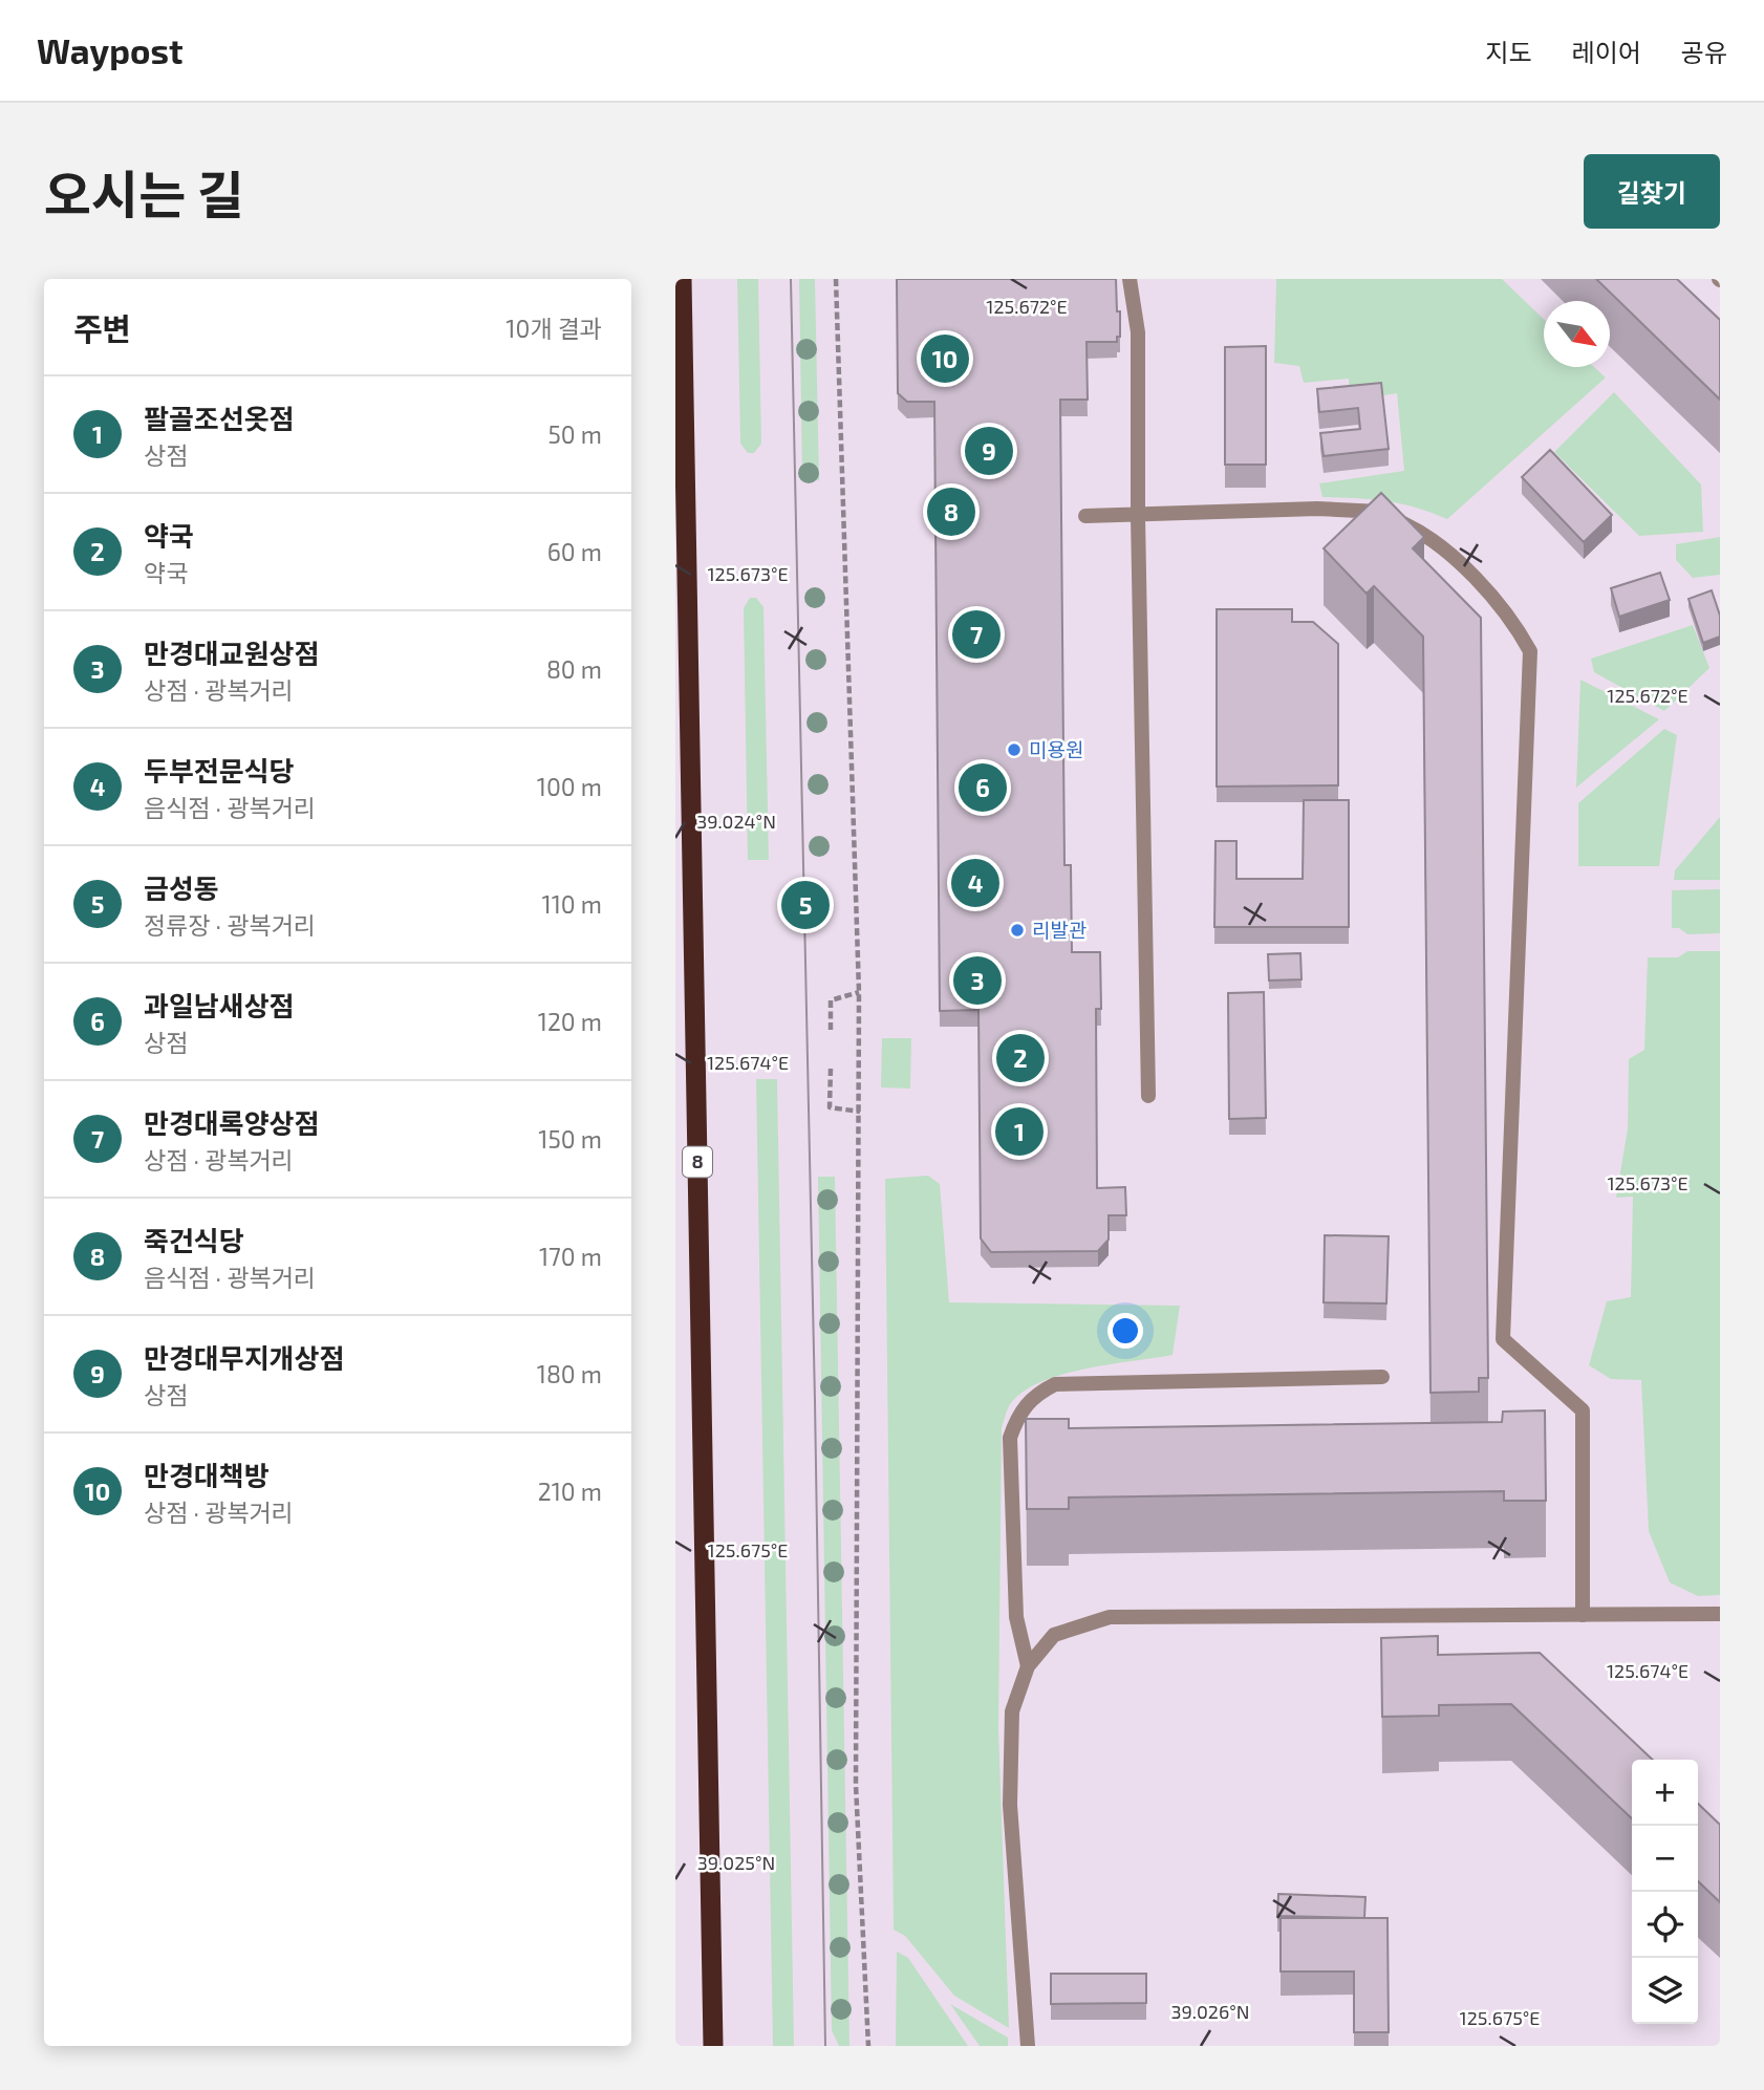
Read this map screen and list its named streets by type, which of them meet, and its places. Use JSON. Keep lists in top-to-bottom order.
{
  "streets": {
    "highway": ["8"]
  },
  "places": ["미용원", "리발관"],
  "north": "bottom right",
  "page": {
    "header": "Waypost",
    "nav": ["지도", "레이어", "공유"],
    "title": "오시는 길",
    "buttons": "길찾기",
    "heading": ["주변", "10개 결과"],
    "pins": [
      "10",
      "9",
      "8",
      "7",
      "6",
      "4",
      "5",
      "3",
      "2",
      "1"
    ],
    "list": [
      {
        "mark": "1",
        "name": "팔골조선옷점",
        "note": "상점",
        "value": "50 m"
      },
      {
        "mark": "2",
        "name": "약국",
        "note": "약국",
        "value": "60 m"
      },
      {
        "mark": "3",
        "name": "만경대교원상점",
        "note": "상점 · 광복거리",
        "value": "80 m"
      },
      {
        "mark": "4",
        "name": "두부전문식당",
        "note": "음식점 · 광복거리",
        "value": "100 m"
      },
      {
        "mark": "5",
        "name": "금성동",
        "note": "정류장 · 광복거리",
        "value": "110 m"
      },
      {
        "mark": "6",
        "name": "과일남새상점",
        "note": "상점",
        "value": "120 m"
      },
      {
        "mark": "7",
        "name": "만경대록양상점",
        "note": "상점 · 광복거리",
        "value": "150 m"
      },
      {
        "mark": "8",
        "name": "죽건식당",
        "note": "음식점 · 광복거리",
        "value": "170 m"
      },
      {
        "mark": "9",
        "name": "만경대무지개상점",
        "note": "상점",
        "value": "180 m"
      },
      {
        "mark": "10",
        "name": "만경대책방",
        "note": "상점 · 광복거리",
        "value": "210 m"
      }
    ],
    "map_buttons": ["+", "−"]
  },
  "coordinates": [
    "125.672°E",
    "125.673°E",
    "39.024°N",
    "125.674°E",
    "125.675°E",
    "39.025°N",
    "39.026°N"
  ]
}
